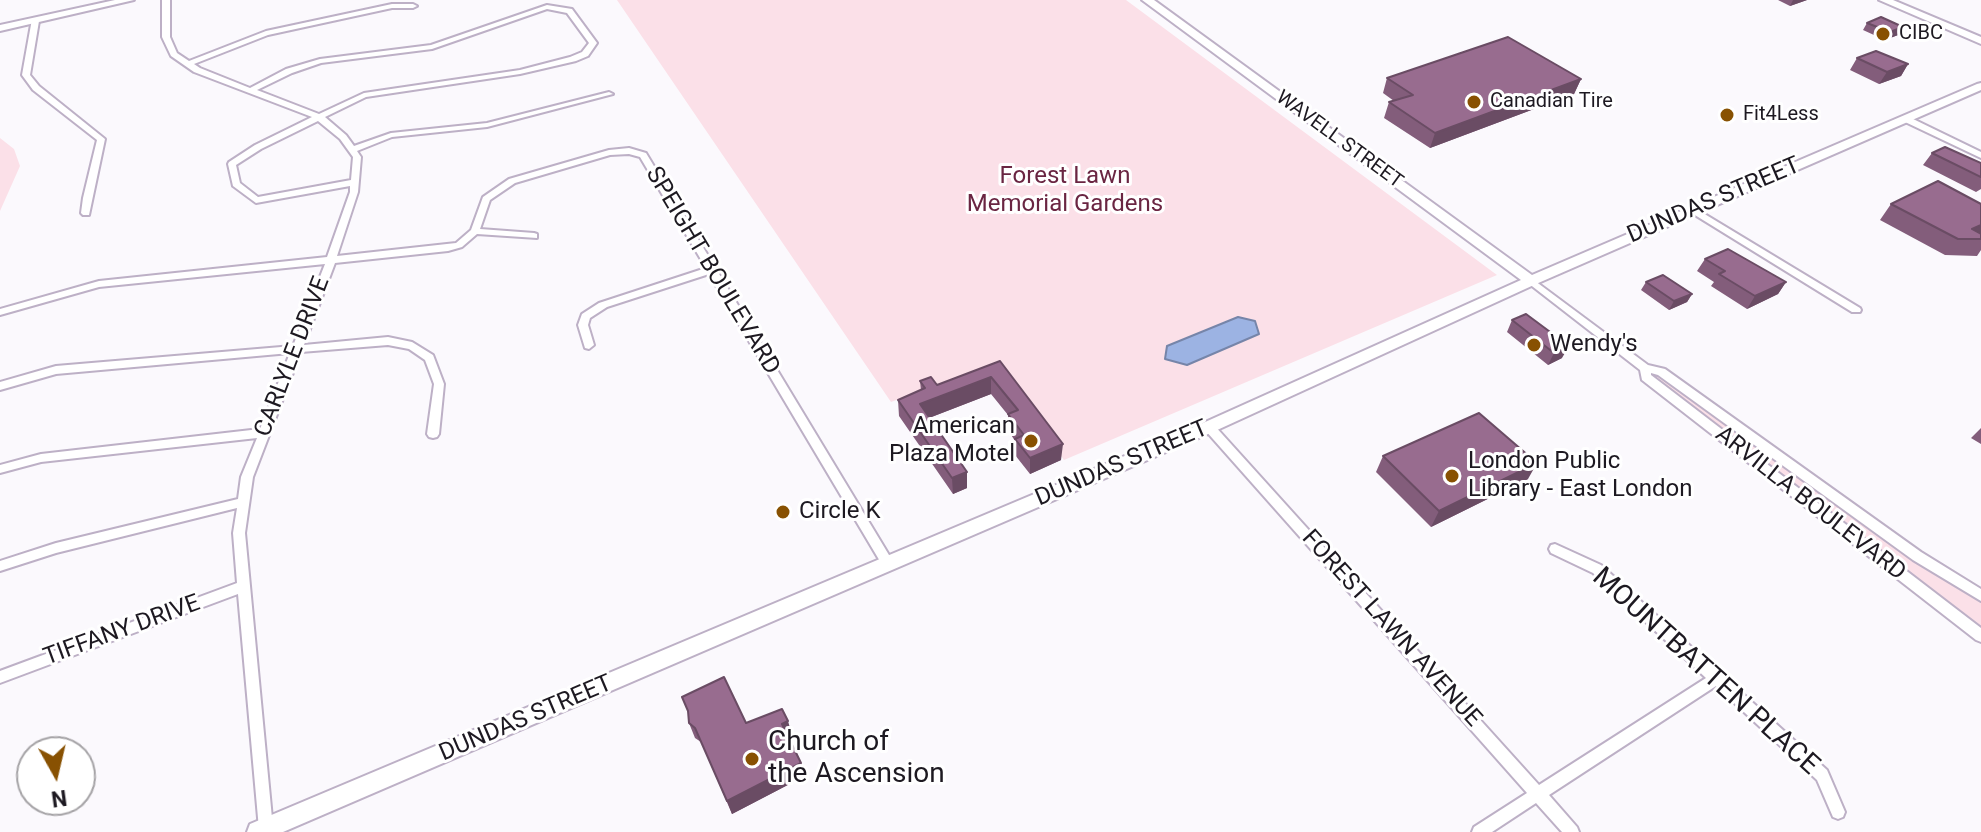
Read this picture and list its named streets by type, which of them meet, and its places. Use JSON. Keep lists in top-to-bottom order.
{
  "streets": {
    "main road": ["WAVELL STREET", "DUNDAS STREET"],
    "street": [
      "SPEIGHT BOULEVARD",
      "CARLYLE DRIVE",
      "ARVILLA BOULEVARD",
      "FOREST LAWN AVENUE",
      "TIFFANY DRIVE",
      "MOUNTBATTEN PLACE"
    ]
  },
  "crossings": [
    ["WAVELL STREET", "DUNDAS STREET"],
    ["WAVELL STREET", "ARVILLA BOULEVARD"],
    ["DUNDAS STREET", "SPEIGHT BOULEVARD"],
    ["DUNDAS STREET", "CARLYLE DRIVE"],
    ["DUNDAS STREET", "ARVILLA BOULEVARD"],
    ["DUNDAS STREET", "FOREST LAWN AVENUE"],
    ["CARLYLE DRIVE", "TIFFANY DRIVE"]
  ],
  "parks": ["Forest Lawn Memorial Gardens"],
  "places": [
    "CIBC",
    "Canadian Tire",
    "Fit4Less",
    "Wendy's",
    "American Plaza Motel",
    "London Public Library - East London",
    "Circle K",
    "Church of the Ascension"
  ],
  "north": "bottom"
}
